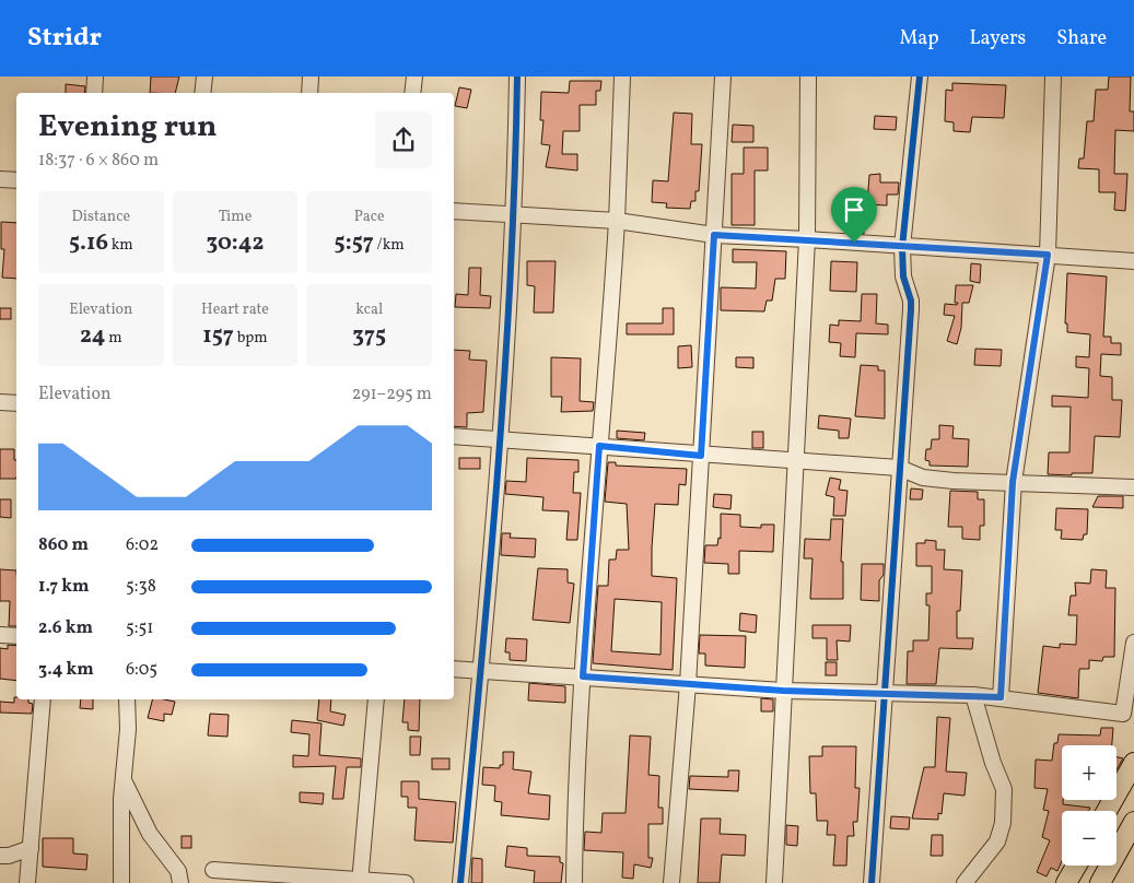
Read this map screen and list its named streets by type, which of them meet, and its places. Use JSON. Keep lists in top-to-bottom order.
{
  "page": {
    "header": "Stridr",
    "nav": ["Map", "Layers", "Share"],
    "heading": ["Evening run", "18:37 · 6 × 860 m"],
    "stats": [
      ["Distance", "5.16 km"],
      ["Time", "30:42"],
      ["Pace", "5:57 /km"],
      ["Elevation", "24 m"],
      ["Heart rate", "157 bpm"],
      ["kcal", "375"]
    ],
    "chart": ["Elevation", "291–295 m"],
    "list": [
      {
        "name": "860 m",
        "note": "6:02"
      },
      {
        "name": "1.7 km",
        "note": "5:38"
      },
      {
        "name": "2.6 km",
        "note": "5:51"
      },
      {
        "name": "3.4 km",
        "note": "6:05"
      }
    ],
    "map_buttons": ["+", "−"]
  }
}
